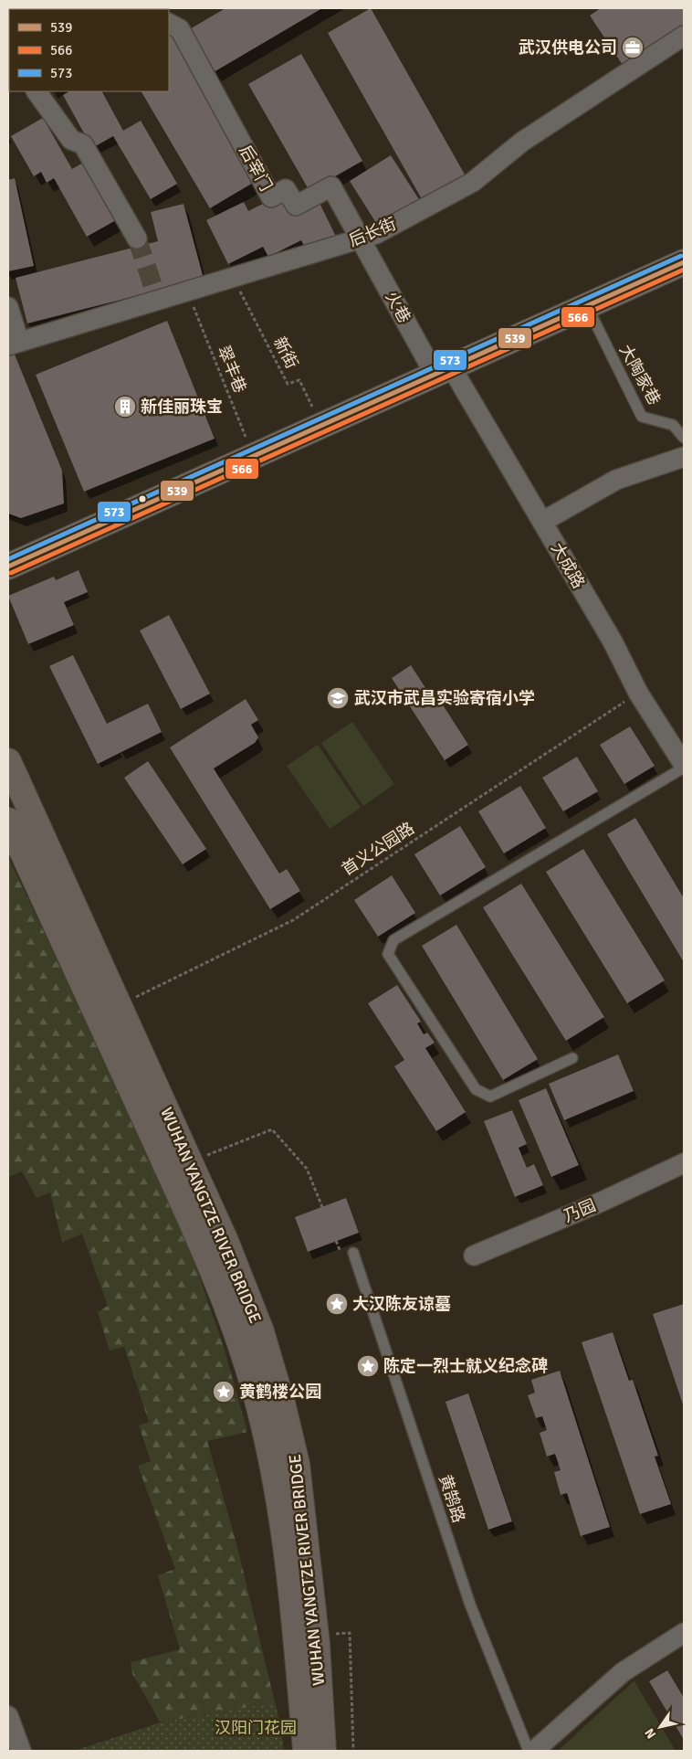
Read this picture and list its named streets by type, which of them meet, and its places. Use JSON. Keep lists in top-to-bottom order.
{
  "streets": {
    "highway": ["WUHAN YANGTZE RIVER BRIDGE"],
    "street": [
      "后宰门",
      "后长街",
      "火巷",
      "大成路",
      "乃园"
    ],
    "lane": ["大陶家巷", "黄鹄路"],
    "path": ["新街", "翠丰巷", "首义公园路"]
  },
  "crossings": [
    ["后宰门", "后长街"],
    ["后宰门", "火巷"],
    ["后长街", "火巷"],
    ["后长街", "新街"],
    ["后长街", "翠丰巷"],
    ["火巷", "大成路"],
    ["大成路", "首义公园路"],
    ["首义公园路", "WUHAN YANGTZE RIVER BRIDGE"]
  ],
  "parks": ["汉阳门花园"],
  "places": {
    "office": ["武汉供电公司"],
    "building": ["新佳丽珠宝"],
    "school or university": ["武汉市武昌实验寄宿小学"],
    "place": ["大汉陈友谅墓", "陈定一烈士就义纪念碑", "黄鹤楼公园"]
  },
  "lines": ["transit line 573", "transit line 539", "transit line 566"],
  "legend": ["539", "566", "573"],
  "north": "bottom left"
}
